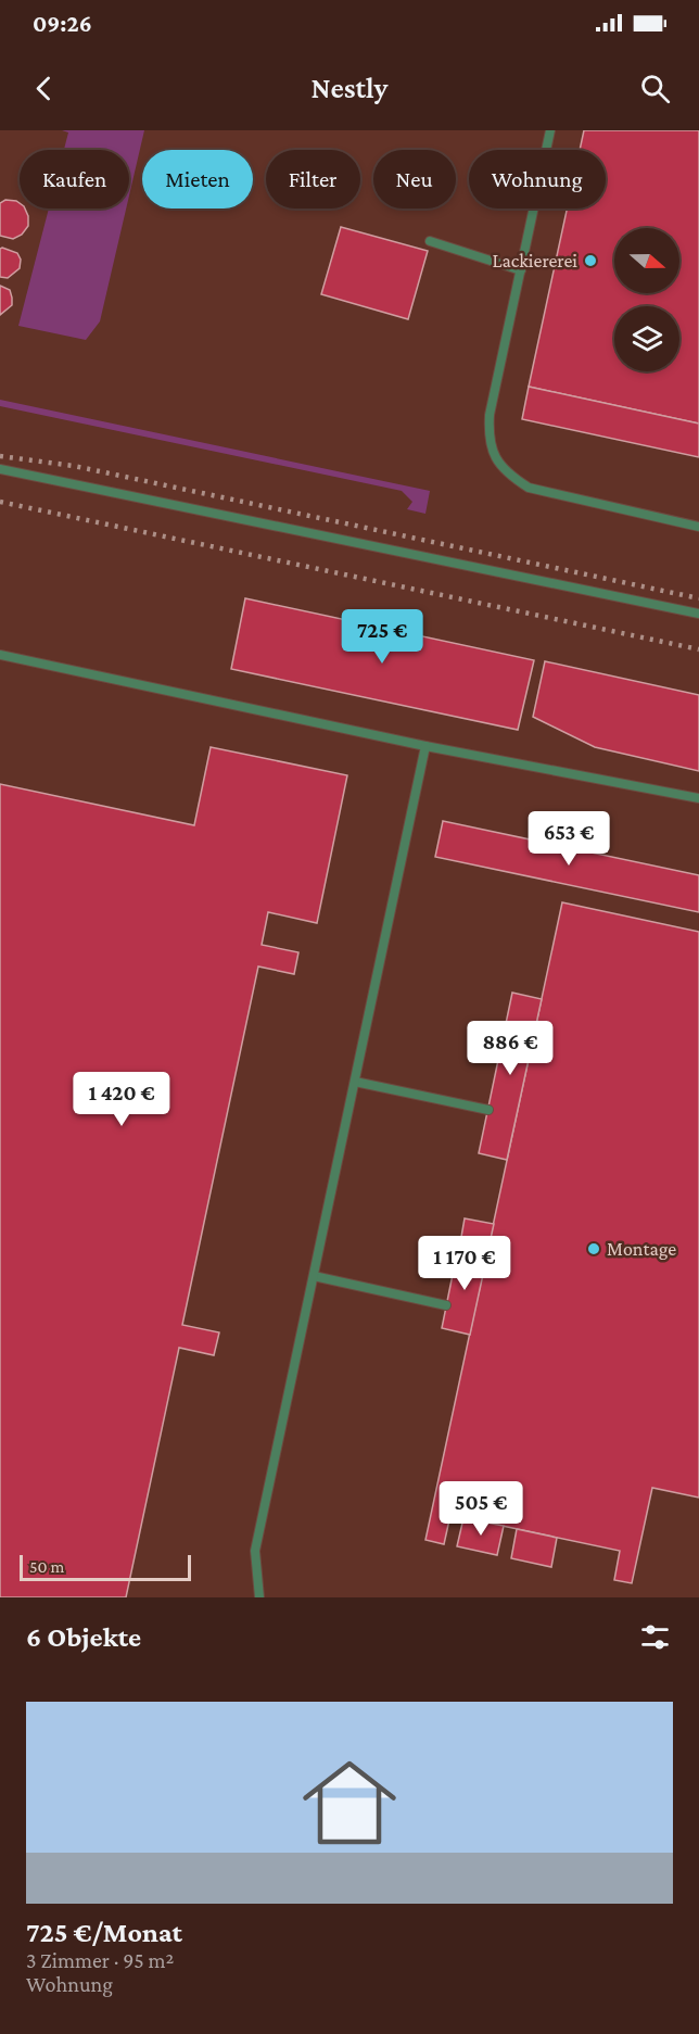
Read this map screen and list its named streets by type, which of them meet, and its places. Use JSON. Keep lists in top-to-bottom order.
{
  "places": ["Lackiererei", "Montage"],
  "scale_bar": "50 m",
  "north": "right",
  "page": {
    "status": "09:26",
    "header": "Nestly",
    "chip": [
      "Kaufen",
      "Mieten",
      "Filter",
      "Neu",
      "Wohnung"
    ],
    "price": [
      "725 €",
      "653 €",
      "886 €",
      "1 420 €",
      "1 170 €",
      "505 €"
    ],
    "scale": "50 m",
    "heading": "6 Objekte",
    "list": [
      {
        "name": "725 €/Monat",
        "note": "3 Zimmer · 95 m² · Wohnung"
      }
    ]
  }
}
